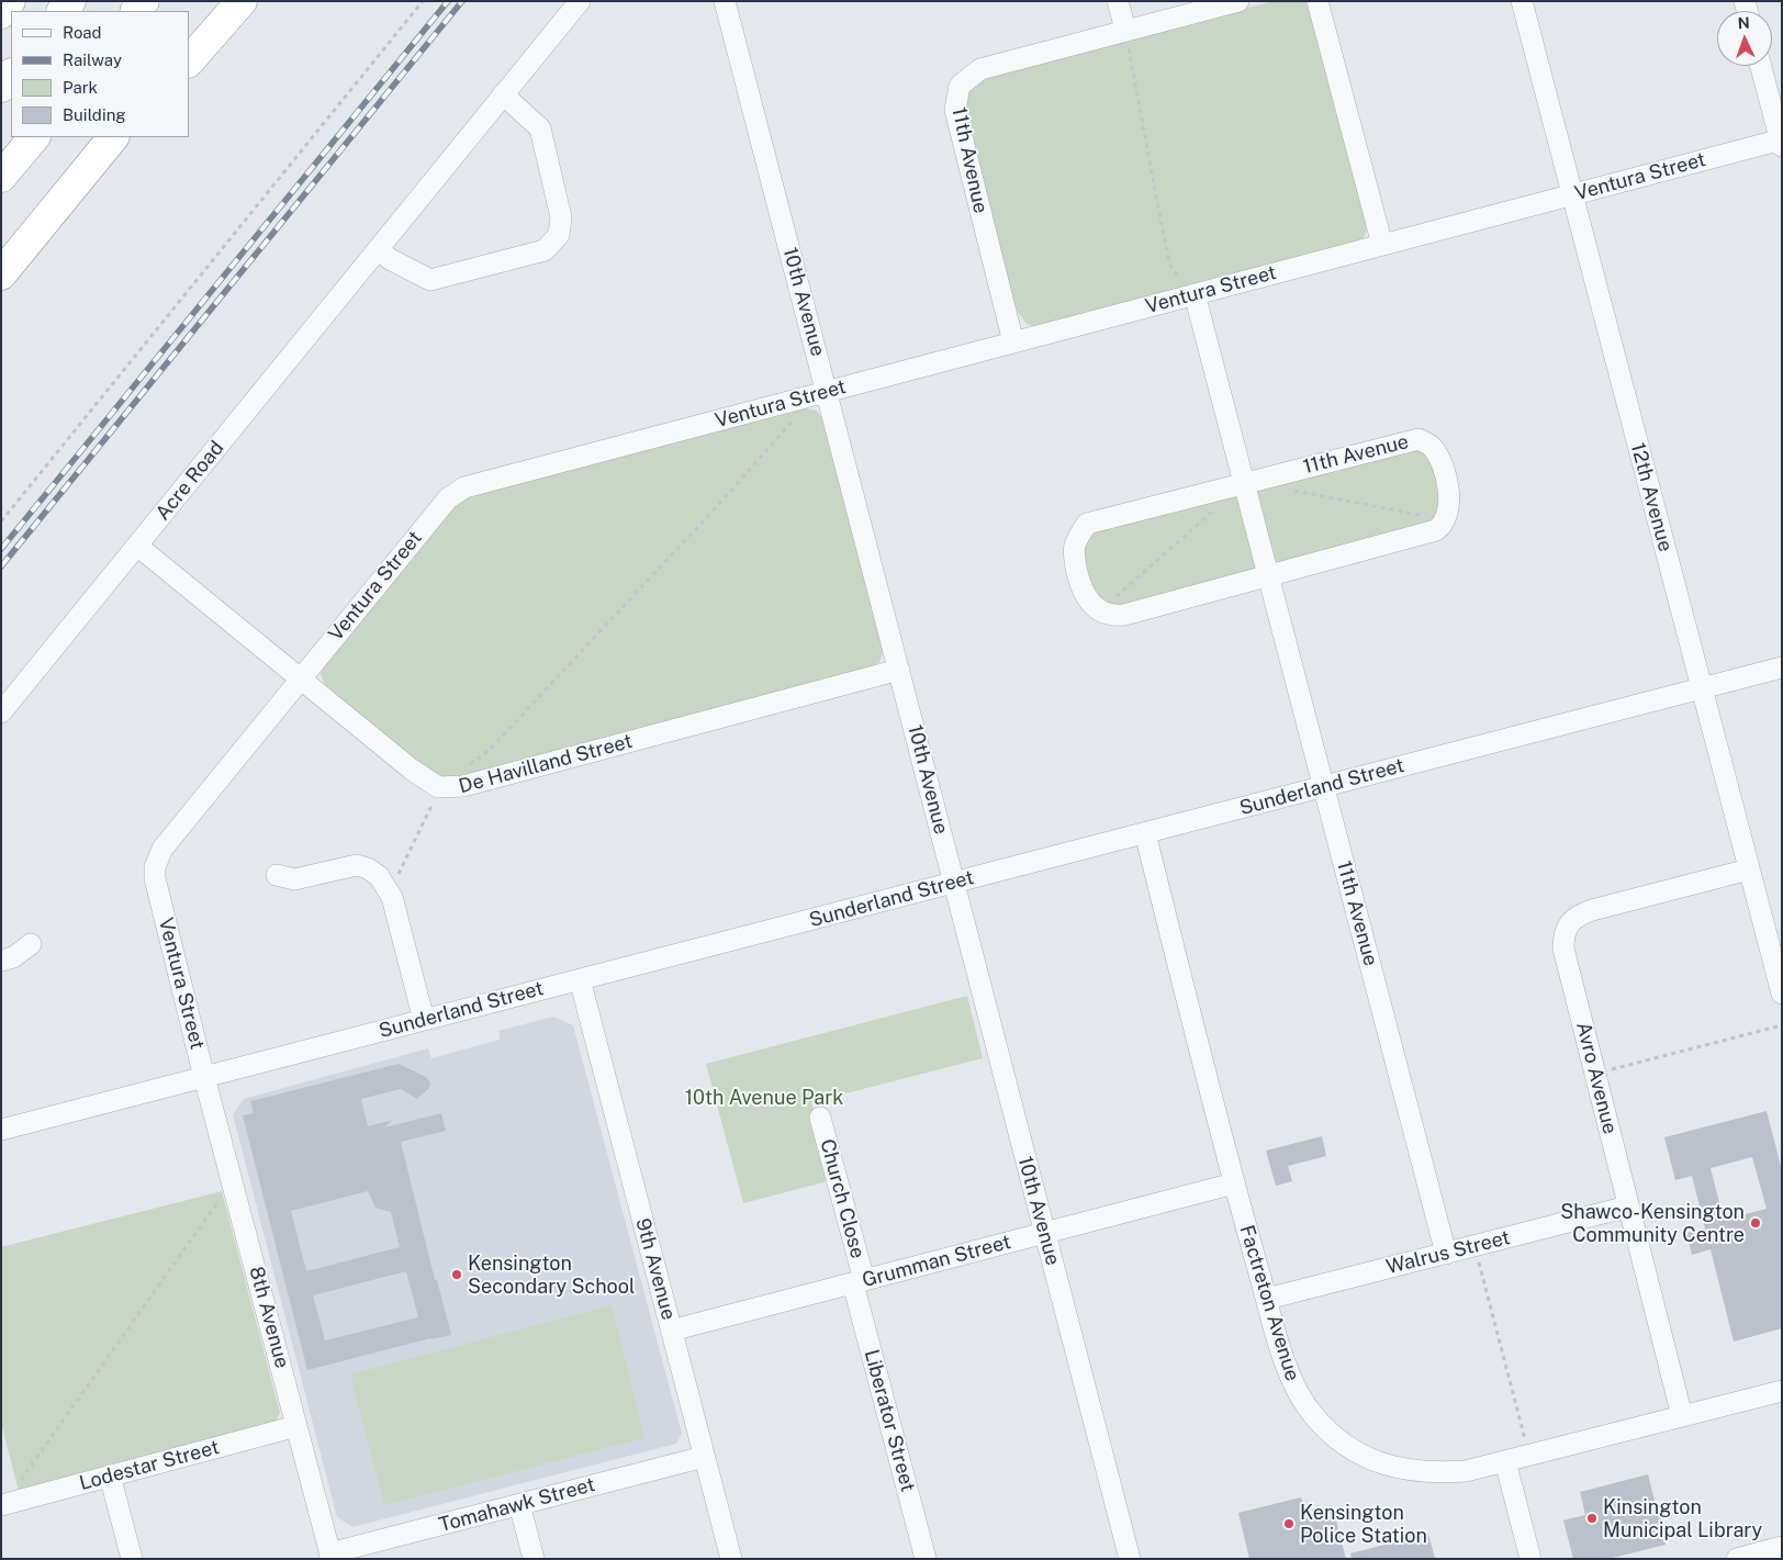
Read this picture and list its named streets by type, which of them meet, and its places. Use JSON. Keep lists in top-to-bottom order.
{
  "streets": {
    "street": [
      "11th Avenue",
      "Ventura Street",
      "10th Avenue",
      "Acre Road",
      "12th Avenue",
      "De Havilland Street",
      "Sunderland Street",
      "Avro Avenue",
      "Church Close",
      "Walrus Street",
      "Grumman Street",
      "9th Avenue",
      "Factreton Avenue",
      "8th Avenue",
      "Liberator Street",
      "Lodestar Street",
      "Tomahawk Street"
    ]
  },
  "crossings": [
    ["11th Avenue", "Ventura Street"],
    ["11th Avenue", "Sunderland Street"],
    ["11th Avenue", "Walrus Street"],
    ["Ventura Street", "10th Avenue"],
    ["Ventura Street", "12th Avenue"],
    ["Ventura Street", "De Havilland Street"],
    ["Ventura Street", "Sunderland Street"],
    ["Ventura Street", "8th Avenue"],
    ["10th Avenue", "De Havilland Street"],
    ["10th Avenue", "Sunderland Street"],
    ["10th Avenue", "Grumman Street"],
    ["Acre Road", "De Havilland Street"],
    ["12th Avenue", "Sunderland Street"],
    ["12th Avenue", "Avro Avenue"],
    ["Sunderland Street", "9th Avenue"],
    ["Sunderland Street", "Factreton Avenue"],
    ["Sunderland Street", "8th Avenue"],
    ["Avro Avenue", "Walrus Street"],
    ["Avro Avenue", "Factreton Avenue"],
    ["Church Close", "Grumman Street"],
    ["Church Close", "Liberator Street"],
    ["Walrus Street", "Factreton Avenue"],
    ["Grumman Street", "9th Avenue"],
    ["Grumman Street", "Factreton Avenue"],
    ["Grumman Street", "Liberator Street"],
    ["9th Avenue", "Tomahawk Street"],
    ["8th Avenue", "Lodestar Street"],
    ["8th Avenue", "Tomahawk Street"]
  ],
  "parks": ["10th Avenue Park"],
  "places": [
    "Shawco-Kensington Community Centre",
    "Kensington Secondary School",
    "Kinsington Municipal Library",
    "Kensington Police Station"
  ],
  "legend": [
    "Road",
    "Railway",
    "Park",
    "Building"
  ],
  "north": "top"
}
